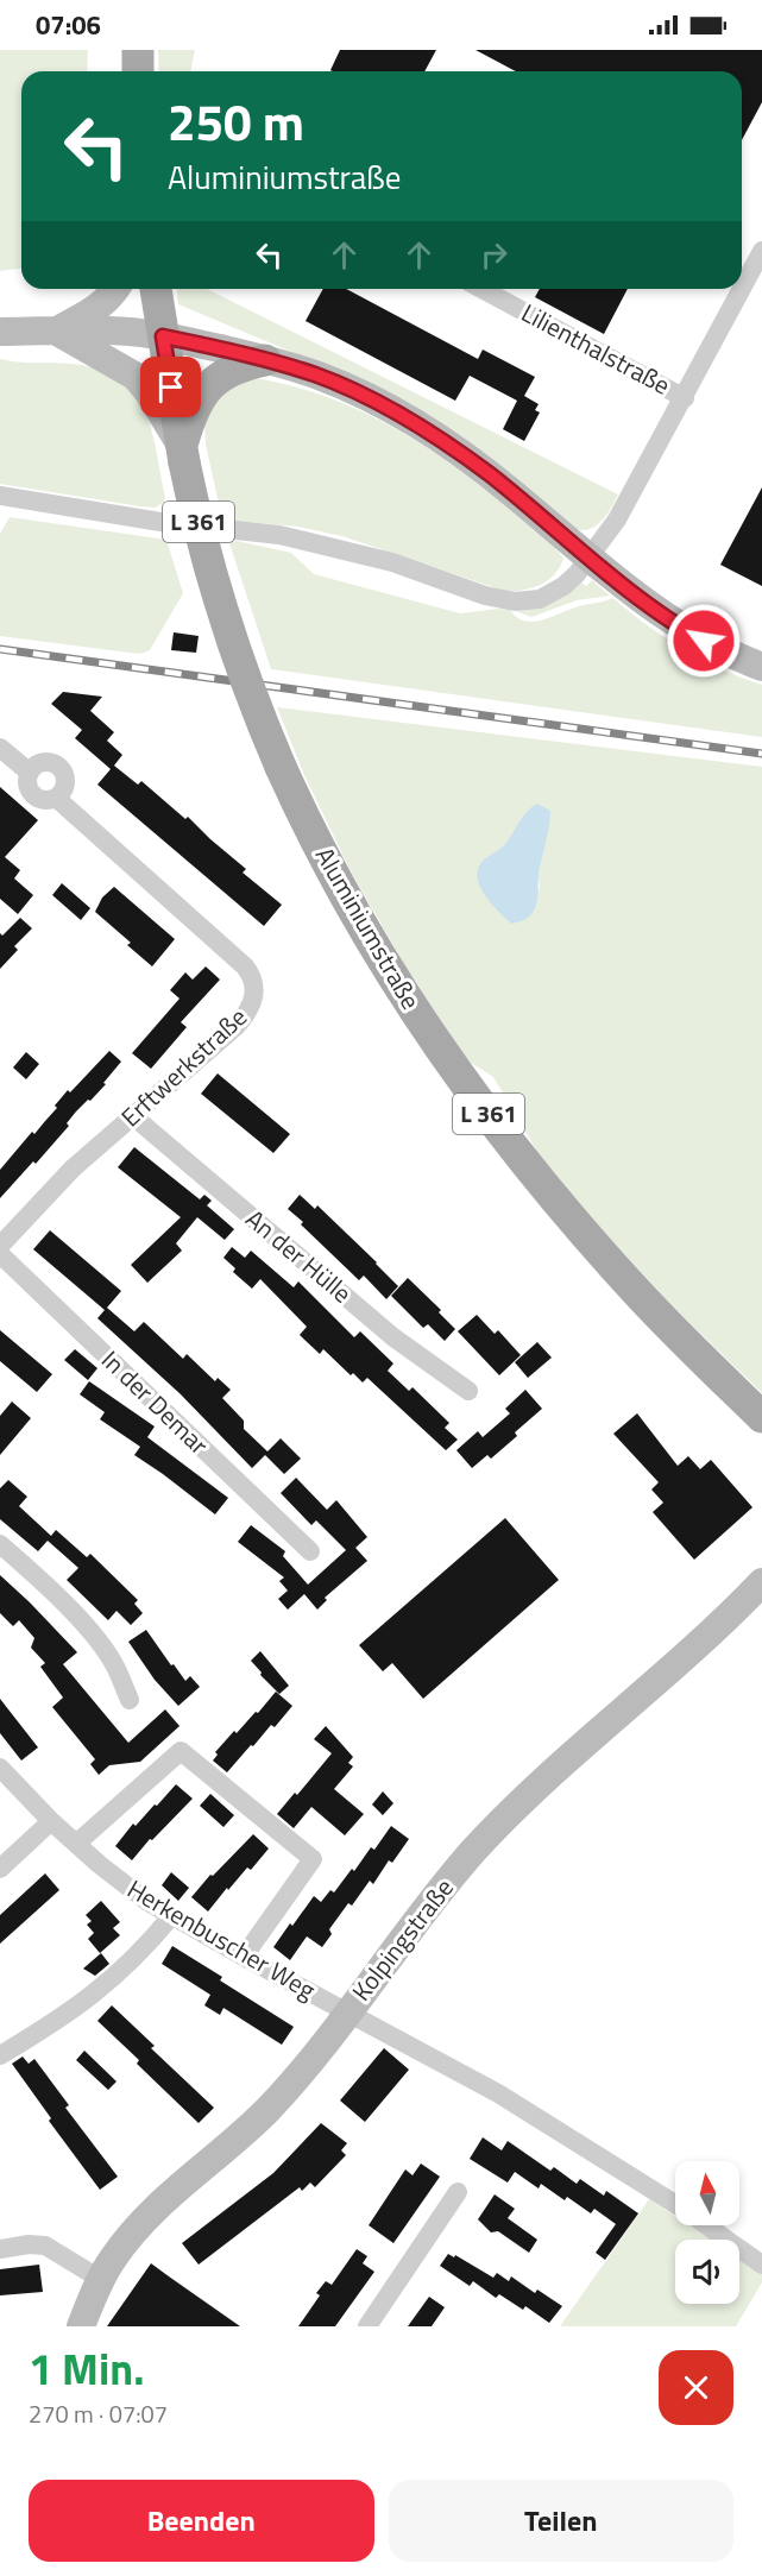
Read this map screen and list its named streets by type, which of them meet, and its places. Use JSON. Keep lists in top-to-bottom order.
{
  "streets": {
    "main road": ["L 361", "Aluminiumstraße"],
    "street": [
      "Lilienthalstraße",
      "Erftwerkstraße",
      "An der Hülle",
      "In der Demar",
      "Herkenbuscher Weg",
      "Kolpingstraße"
    ]
  },
  "crossings": [
    ["L 361", "Aluminiumstraße"],
    ["Erftwerkstraße", "An der Hülle"],
    ["Herkenbuscher Weg", "Kolpingstraße"]
  ],
  "north": "top",
  "page": {
    "status": "07:06",
    "turn": ["250 m", "Aluminiumstraße"],
    "heading": ["1 Min.", "270 m · 07:07"],
    "buttons": ["Beenden", "Teilen"]
  }
}
